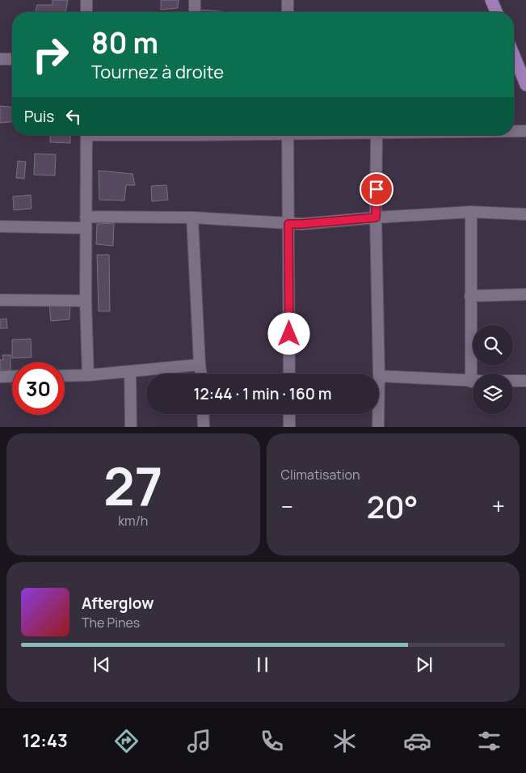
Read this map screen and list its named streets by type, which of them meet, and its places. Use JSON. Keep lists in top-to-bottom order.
{
  "page": {
    "turn": ["80 m", "Tournez à droite"],
    "then": "Puis",
    "limit": "30",
    "trip": "12:44 · 1 min · 160 m",
    "tile": [
      ["27", "km/h"],
      "Climatisation"
    ],
    "heat": ["−", "20°", "+"],
    "song": ["Afterglow", "The Pines"],
    "tabs": "12:43"
  }
}
